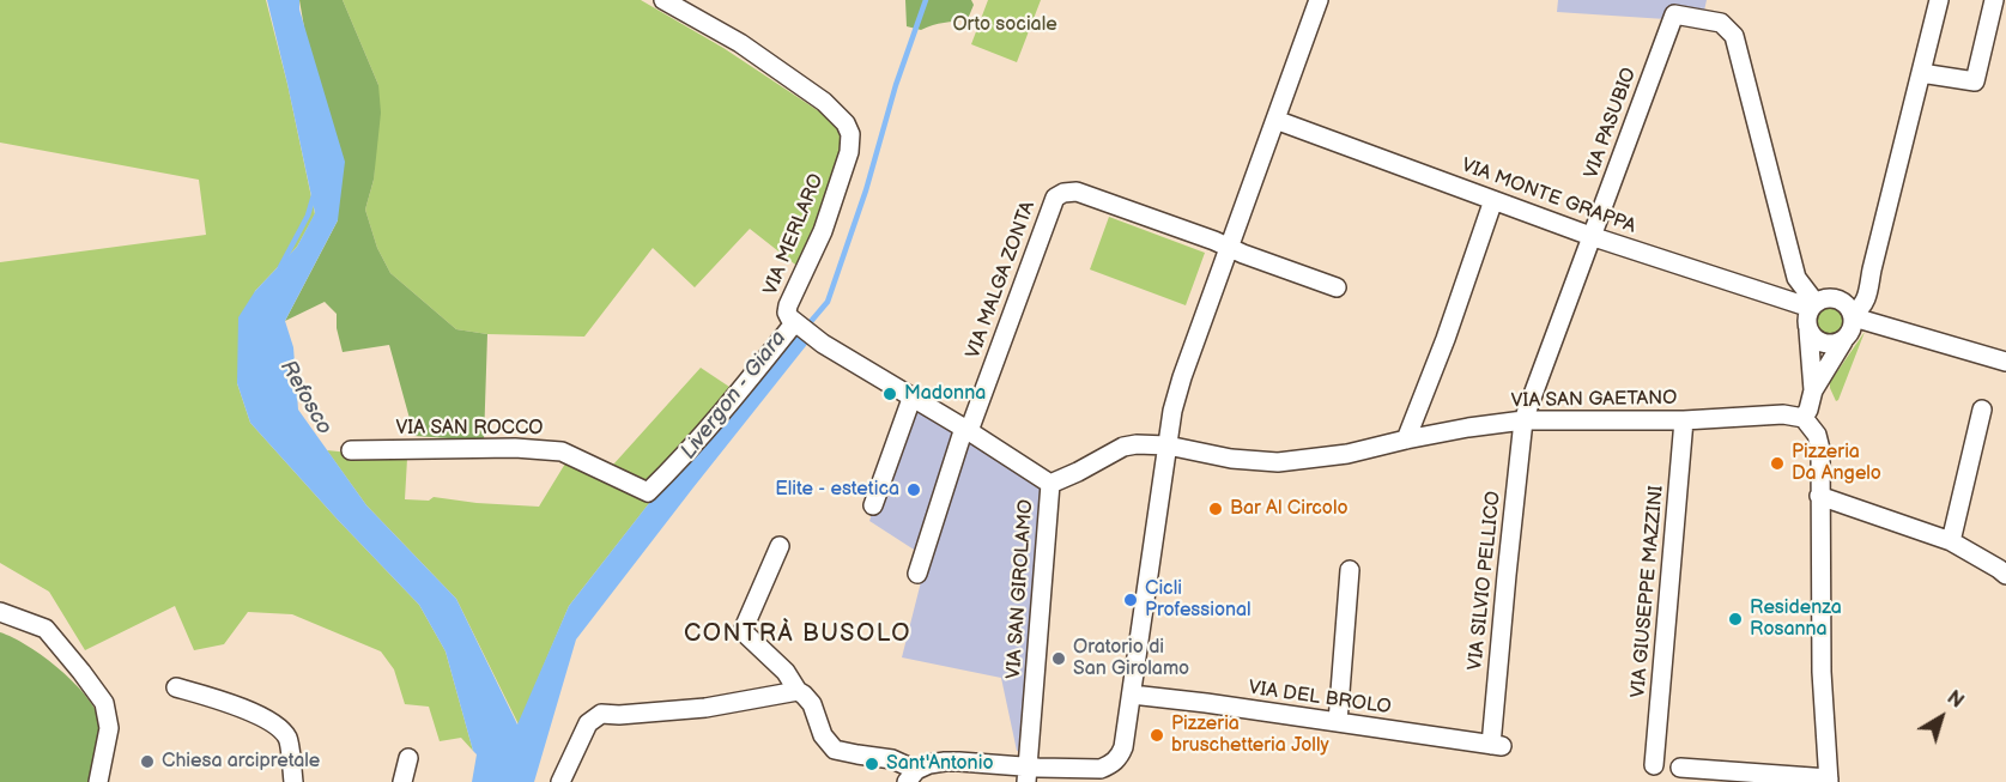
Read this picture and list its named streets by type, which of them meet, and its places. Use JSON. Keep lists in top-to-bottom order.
{
  "streets": {
    "street": [
      "VIA PASUBIO",
      "VIA MONTE GRAPPA",
      "VIA MERLARO",
      "VIA MALGA ZONTA",
      "VIA SAN GAETANO",
      "VIA SAN ROCCO",
      "VIA SILVIO PELLICO",
      "VIA SAN GIROLAMO",
      "VIA GIUSEPPE MAZZINI",
      "VIA DEL BROLO"
    ]
  },
  "crossings": [
    ["VIA PASUBIO", "VIA MONTE GRAPPA"],
    ["VIA PASUBIO", "VIA SAN GAETANO"],
    ["VIA PASUBIO", "VIA SILVIO PELLICO"],
    ["VIA MERLARO", "VIA SAN ROCCO"],
    ["VIA SAN GAETANO", "VIA SILVIO PELLICO"],
    ["VIA SAN GAETANO", "VIA SAN GIROLAMO"],
    ["VIA SAN GAETANO", "VIA GIUSEPPE MAZZINI"],
    ["VIA SILVIO PELLICO", "VIA DEL BROLO"]
  ],
  "districts": ["CONTRÀ BUSOLO"],
  "water": ["Livergon - Giara", "Refosco"],
  "parks": ["Orto sociale"],
  "places": [
    "Madonna",
    "Pizzeria Da Angelo",
    "Elite - estetica",
    "Bar Al Circolo",
    "Cicli Professional",
    "Residenza Rosanna",
    "Oratorio di San Girolamo",
    "Pizzeria bruschetteria Jolly",
    "Chiesa arcipretale",
    "Sant'Antonio"
  ],
  "north": "top right"
}
